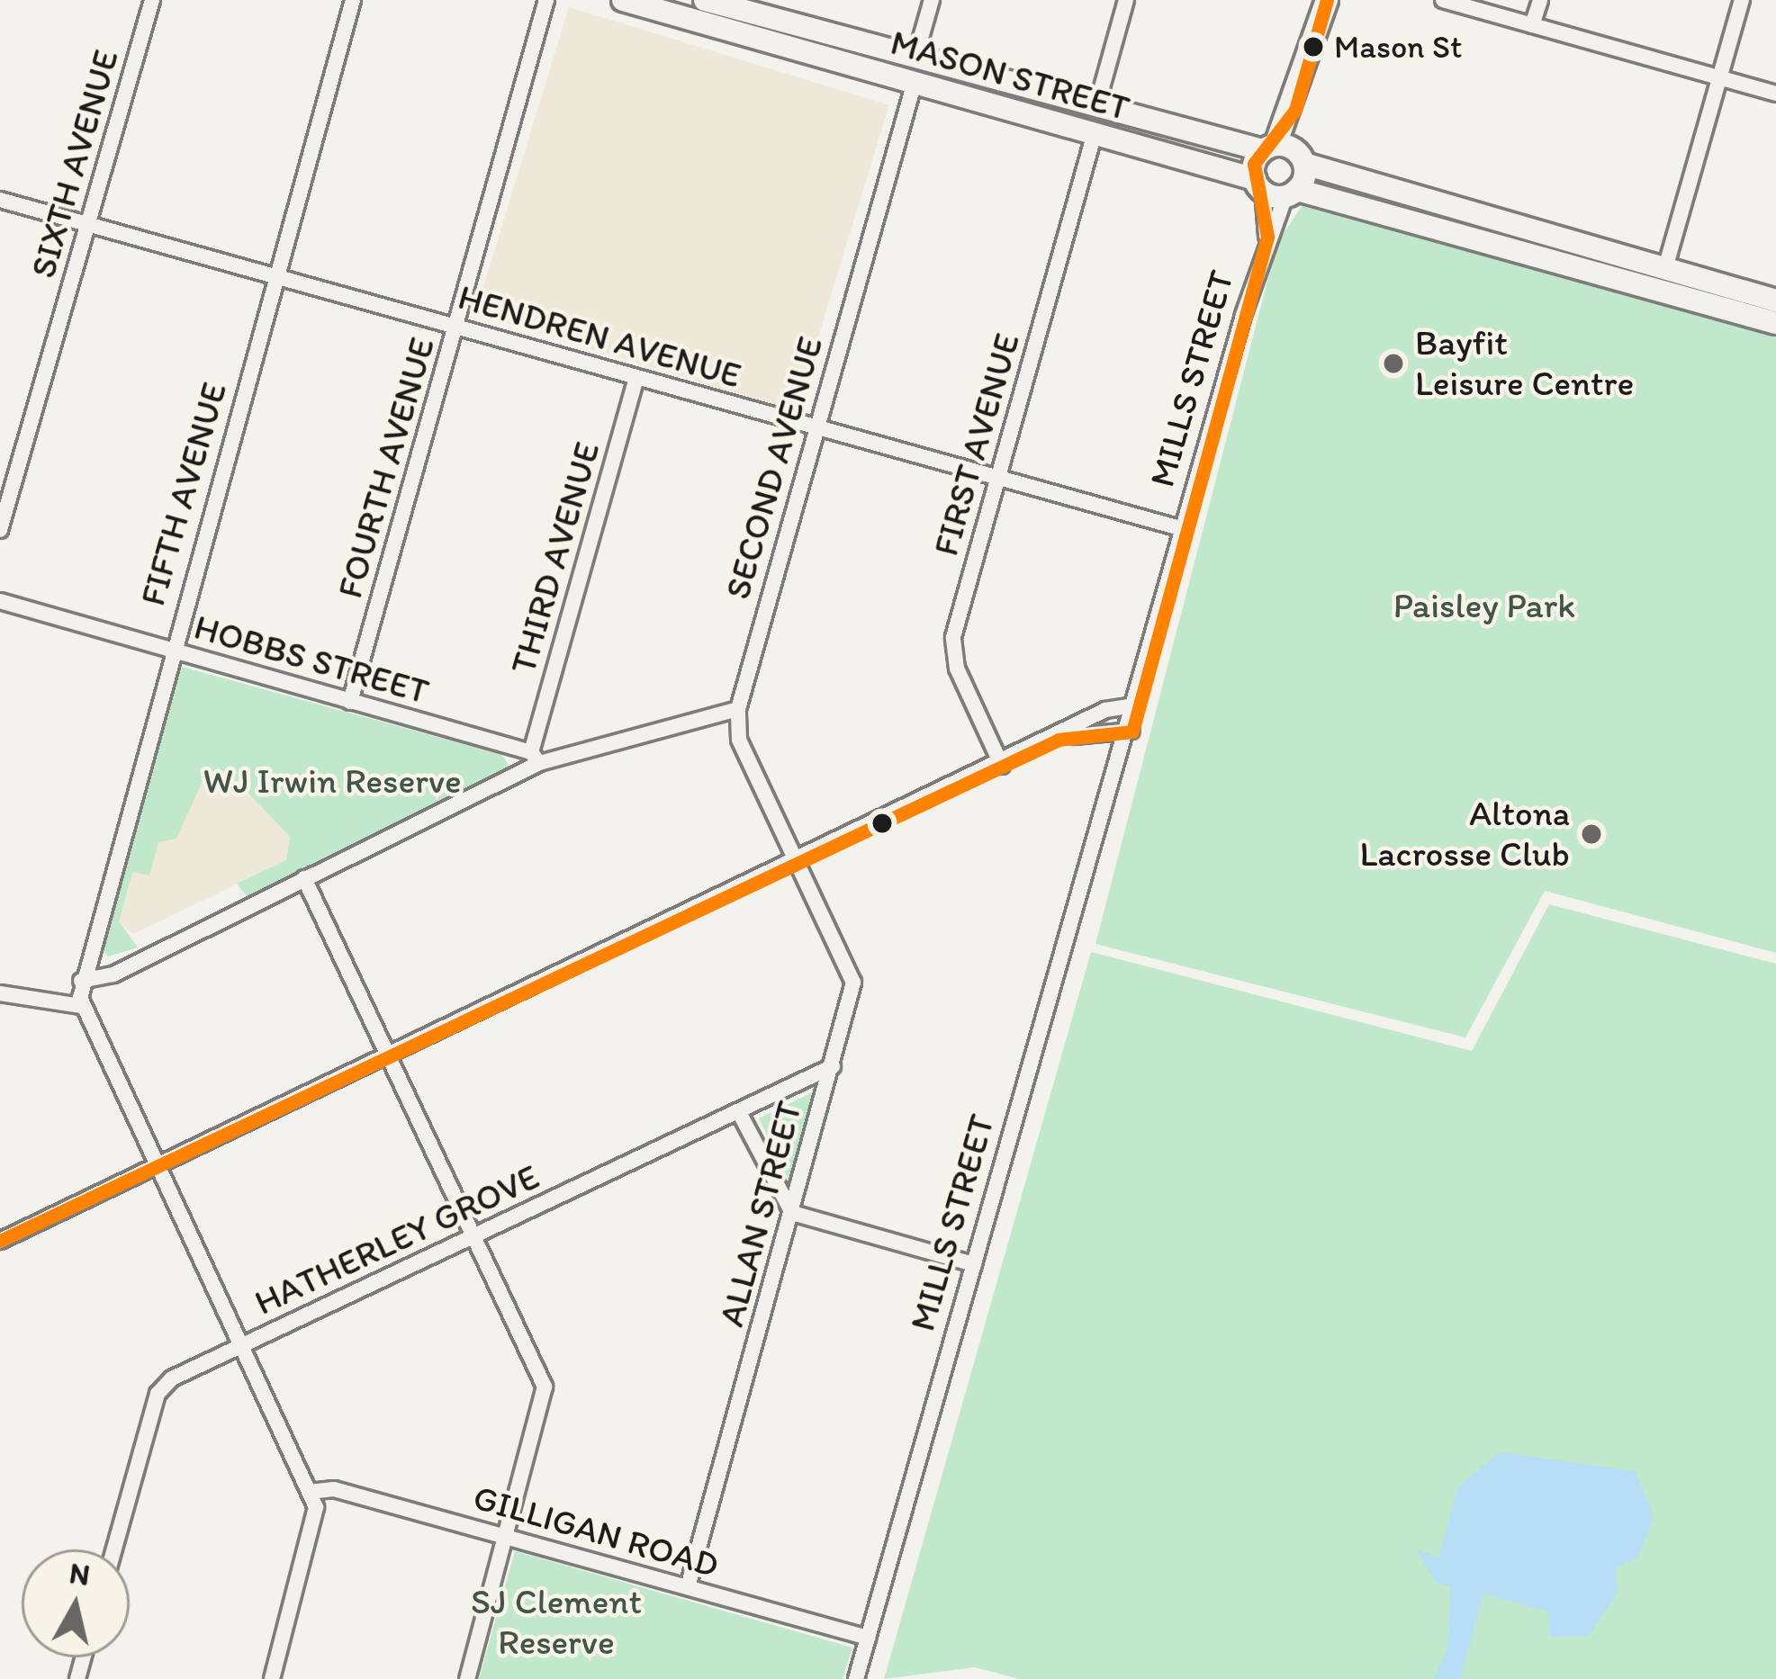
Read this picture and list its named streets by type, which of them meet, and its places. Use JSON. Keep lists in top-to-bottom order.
{
  "streets": {
    "street": [
      "MASON STREET",
      "SIXTH AVENUE",
      "HENDREN AVENUE",
      "MILLS STREET",
      "FIRST AVENUE",
      "FOURTH AVENUE",
      "SECOND AVENUE",
      "FIFTH AVENUE",
      "THIRD AVENUE",
      "HOBBS STREET",
      "ALLAN STREET",
      "HATHERLEY GROVE",
      "GILLIGAN ROAD"
    ]
  },
  "crossings": [
    ["MASON STREET", "MILLS STREET"],
    ["MASON STREET", "FIRST AVENUE"],
    ["MASON STREET", "SECOND AVENUE"],
    ["SIXTH AVENUE", "HENDREN AVENUE"],
    ["HENDREN AVENUE", "MILLS STREET"],
    ["HENDREN AVENUE", "FIRST AVENUE"],
    ["HENDREN AVENUE", "FOURTH AVENUE"],
    ["HENDREN AVENUE", "SECOND AVENUE"],
    ["HENDREN AVENUE", "FIFTH AVENUE"],
    ["HENDREN AVENUE", "THIRD AVENUE"],
    ["MILLS STREET", "GILLIGAN ROAD"],
    ["FOURTH AVENUE", "HOBBS STREET"],
    ["SECOND AVENUE", "ALLAN STREET"],
    ["FIFTH AVENUE", "HOBBS STREET"],
    ["THIRD AVENUE", "HOBBS STREET"],
    ["ALLAN STREET", "HATHERLEY GROVE"],
    ["ALLAN STREET", "GILLIGAN ROAD"]
  ],
  "parks": ["Paisley Park", "WJ Irwin Reserve", "SJ Clement Reserve"],
  "places": ["Mason St", "Bayfit Leisure Centre", "Altona Lacrosse Club"],
  "north": "top"
}
